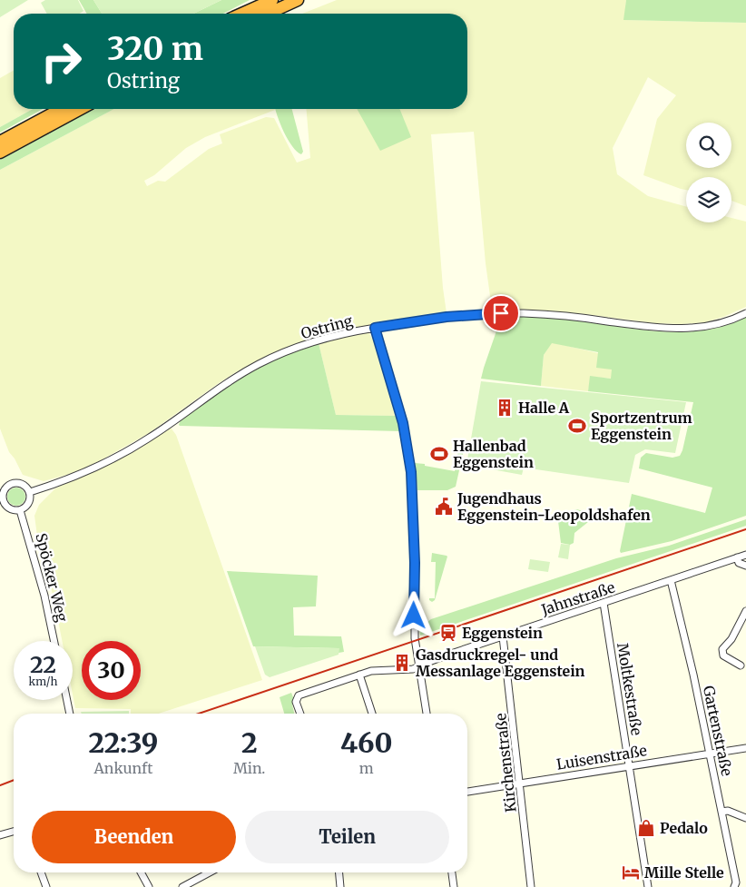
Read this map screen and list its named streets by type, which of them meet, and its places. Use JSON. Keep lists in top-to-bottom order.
{
  "streets": {
    "street": [
      "Ostring",
      "Spöcker Weg",
      "Jahnstraße",
      "Moltkestraße",
      "Gartenstraße",
      "Luisenstraße",
      "Kirchenstraße"
    ]
  },
  "crossings": [
    ["Ostring", "Spöcker Weg"],
    ["Jahnstraße", "Moltkestraße"],
    ["Jahnstraße", "Gartenstraße"],
    ["Jahnstraße", "Kirchenstraße"],
    ["Moltkestraße", "Luisenstraße"],
    ["Gartenstraße", "Luisenstraße"],
    ["Luisenstraße", "Kirchenstraße"]
  ],
  "places": {
    "building": ["Halle A", "Gasdruckregel- und Messanlage Eggenstein"],
    "sports": ["Sportzentrum Eggenstein", "Hallenbad Eggenstein"],
    "public building": ["Jugendhaus Eggenstein-Leopoldshafen"],
    "station": ["Eggenstein"],
    "shop": ["Pedalo"],
    "hotel": ["Mille Stelle"]
  },
  "page": {
    "turn": ["320 m", "Ostring"],
    "speed": "22 km/h",
    "limit": "30",
    "eta": [
      "22:39",
      "Ankunft",
      "2",
      "Min.",
      "460",
      "m"
    ],
    "buttons": ["Beenden", "Teilen"]
  }
}
